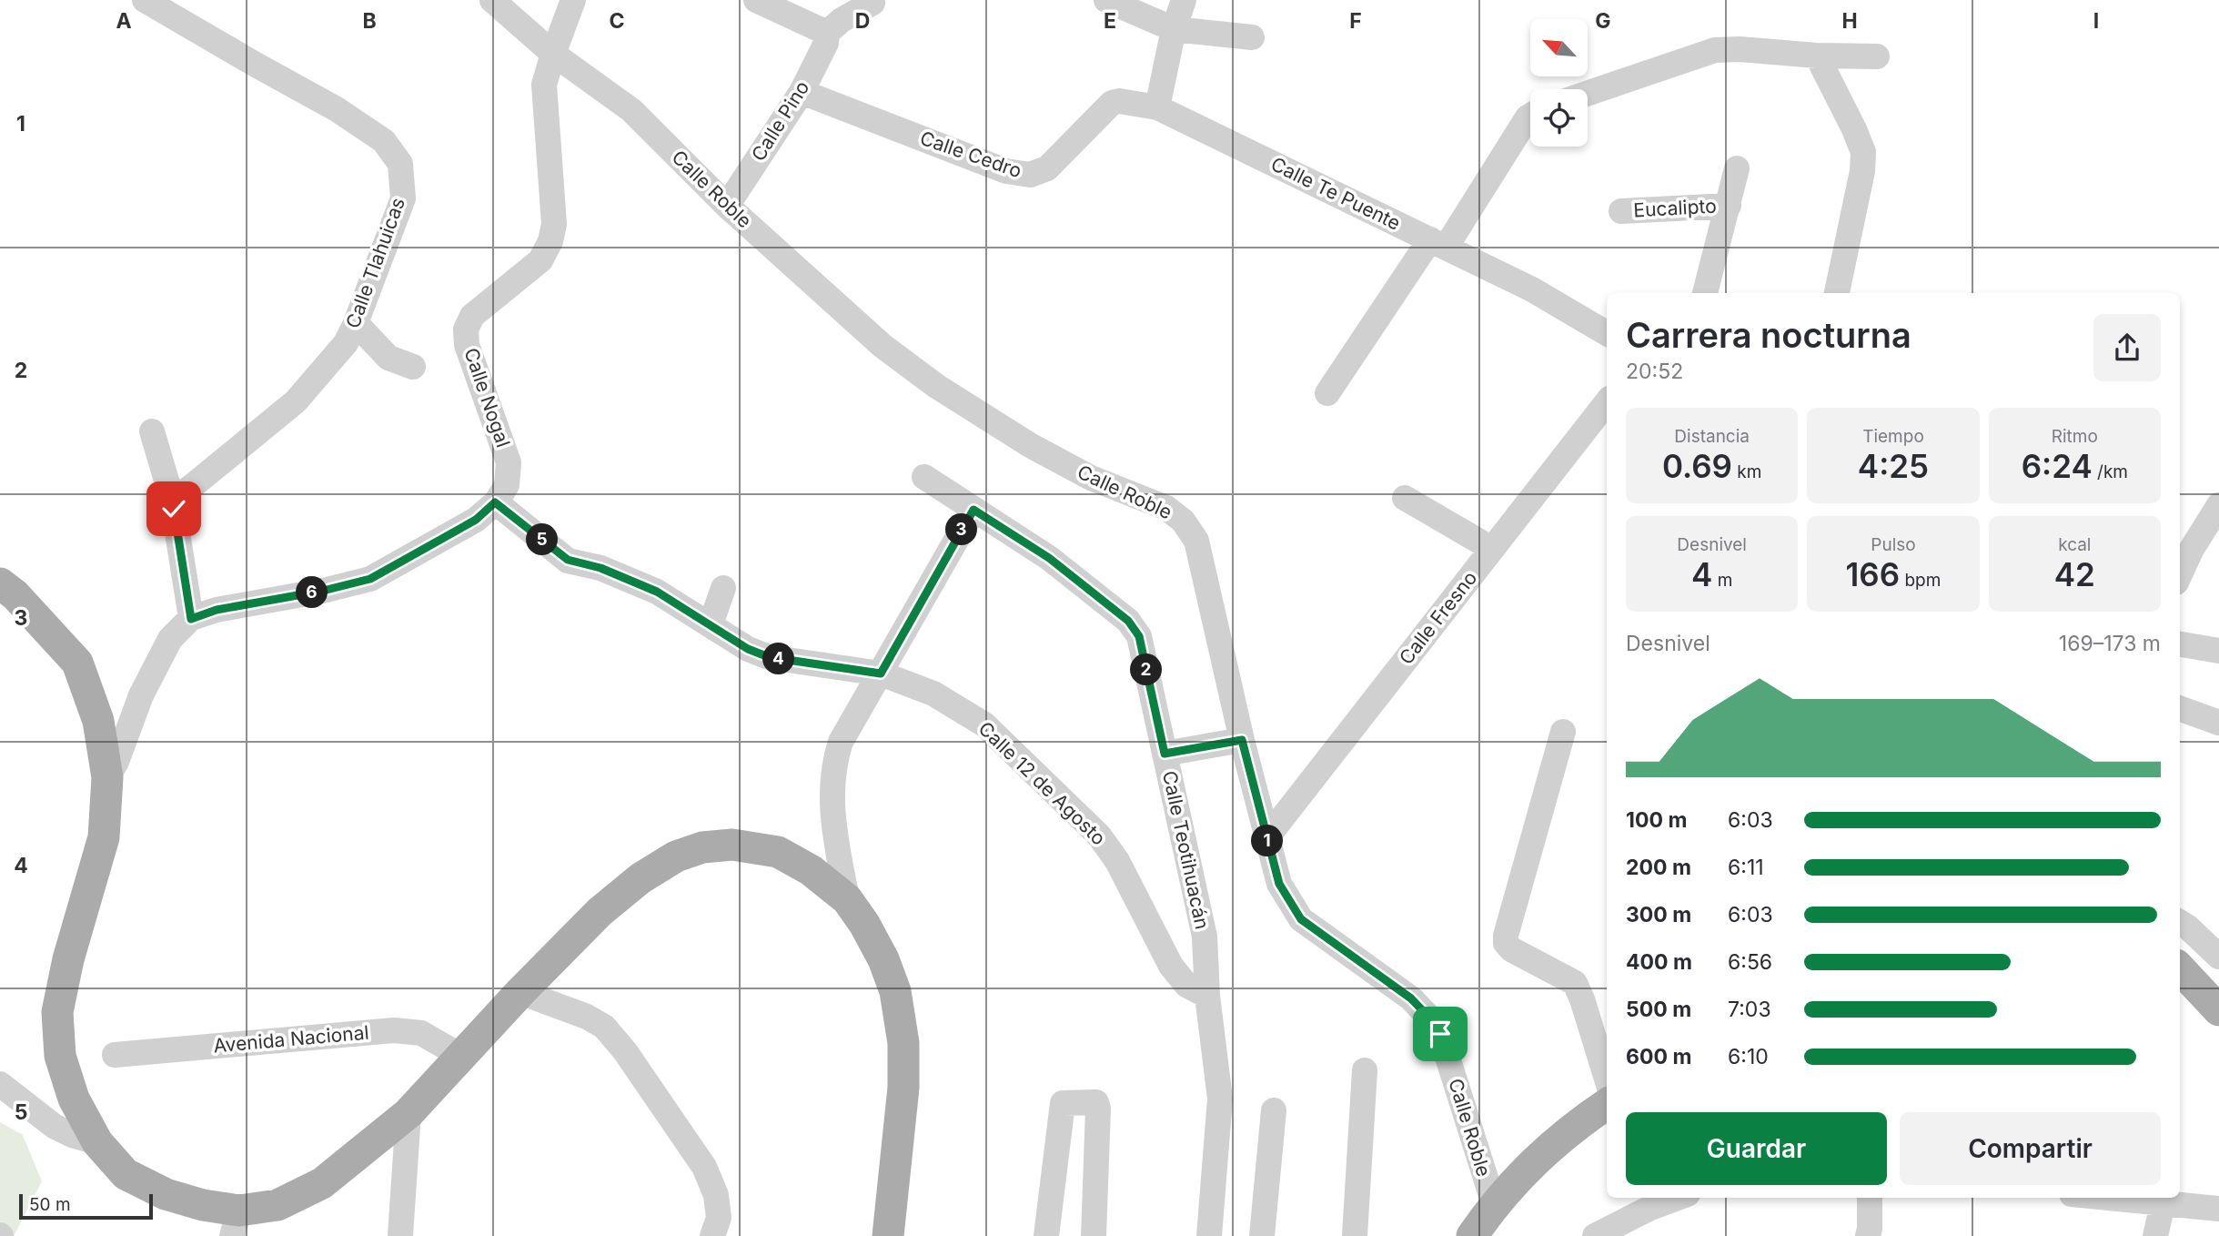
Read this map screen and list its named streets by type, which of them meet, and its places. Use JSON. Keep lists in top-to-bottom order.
{
  "streets": {
    "street": [
      "Calle Pino",
      "Calle Cedro",
      "Calle Roble",
      "Calle Te Puente",
      "Eucalipto",
      "Calle Tlahuicas",
      "Calle Nogal",
      "Calle Fresno",
      "Calle 12 de Agosto",
      "Calle Teotihuacán",
      "Avenida Nacional"
    ]
  },
  "crossings": [
    ["Calle Pino", "Calle Cedro"],
    ["Calle Pino", "Calle Roble"],
    ["Calle Cedro", "Calle Te Puente"],
    ["Calle Roble", "Calle Nogal"],
    ["Calle Roble", "Calle Fresno"],
    ["Calle Nogal", "Calle 12 de Agosto"],
    ["Calle 12 de Agosto", "Calle Teotihuacán"]
  ],
  "scale_bar": "50 m",
  "north": "top left",
  "page": {
    "heading": ["Carrera nocturna", "20:52"],
    "stats": [
      ["Distancia", "0.69 km"],
      ["Tiempo", "4:25"],
      ["Ritmo", "6:24 /km"],
      ["Desnivel", "4 m"],
      ["Pulso", "166 bpm"],
      ["kcal", "42"]
    ],
    "pins": [
      "3",
      "5",
      "6",
      "4",
      "2",
      "1"
    ],
    "chart": ["Desnivel", "169–173 m"],
    "list": [
      {
        "name": "100 m",
        "note": "6:03"
      },
      {
        "name": "200 m",
        "note": "6:11"
      },
      {
        "name": "300 m",
        "note": "6:03"
      },
      {
        "name": "400 m",
        "note": "6:56"
      },
      {
        "name": "500 m",
        "note": "7:03"
      },
      {
        "name": "600 m",
        "note": "6:10"
      }
    ],
    "buttons": ["Guardar", "Compartir"],
    "scale": "50 m"
  },
  "grid": {
    "columns": [
      "A",
      "B",
      "C",
      "D",
      "E",
      "F",
      "G",
      "H",
      "I"
    ],
    "rows": [
      "1",
      "2",
      "3",
      "4",
      "5"
    ]
  }
}
